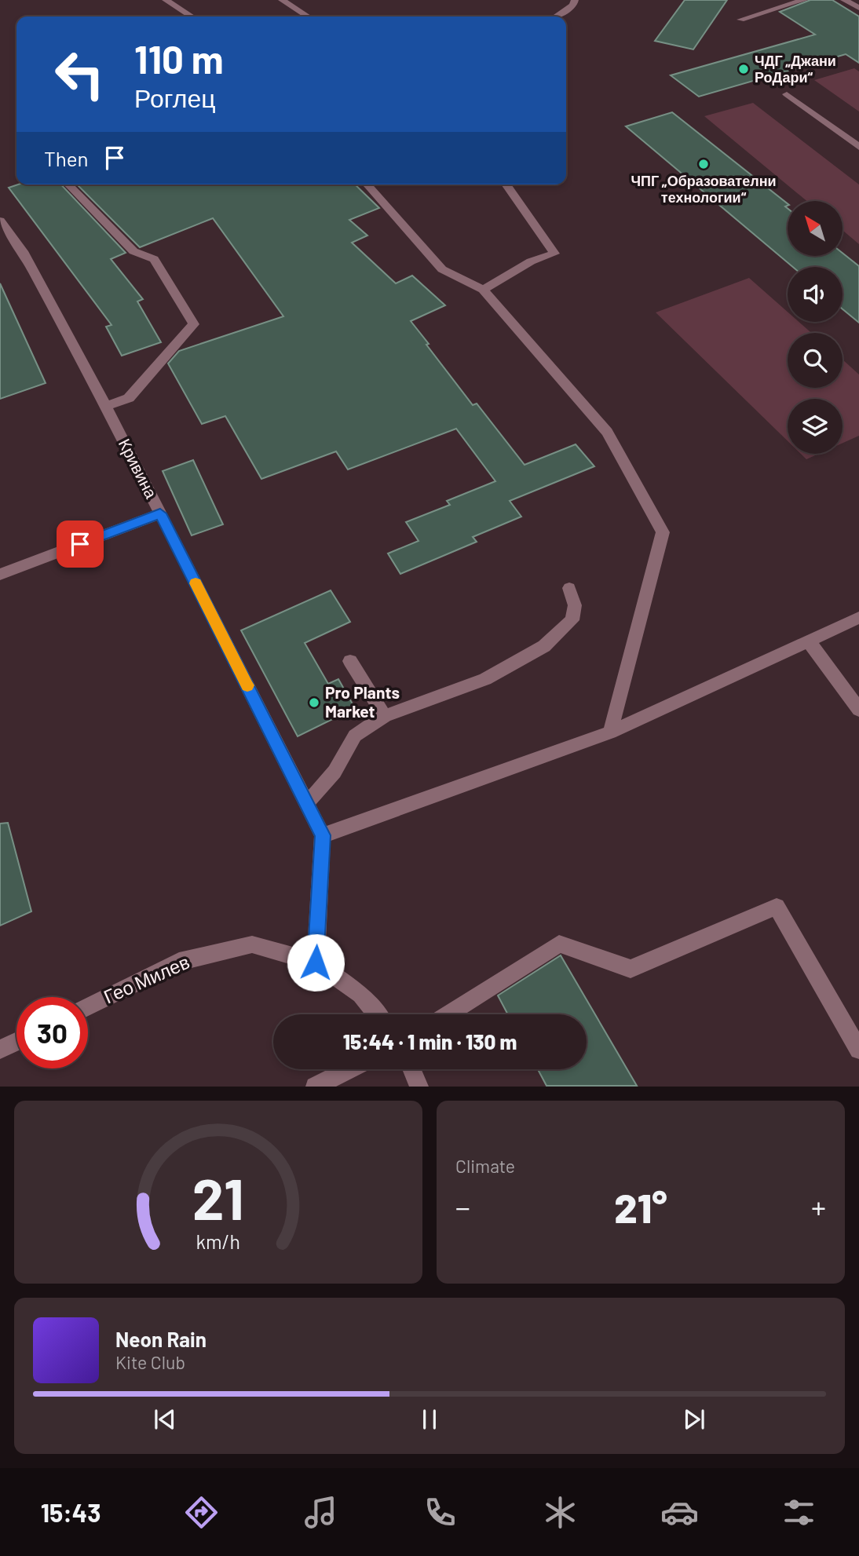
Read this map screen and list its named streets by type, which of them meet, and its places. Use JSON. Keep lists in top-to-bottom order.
{
  "streets": {
    "street": ["Кривина", "Гео Милев"]
  },
  "crossings": [
    ["Кривина", "Гео Милев"]
  ],
  "places": ["ЧДГ „Джани РоДари“", "ЧПГ „Образователни технологии“", "Pro Plants Market"],
  "north": "top left",
  "page": {
    "turn": ["110 m", "Роглец"],
    "then": "Then",
    "limit": "30",
    "trip": "15:44 · 1 min · 130 m",
    "tile": "Climate",
    "heat": ["−", "21°", "+"],
    "song": ["Neon Rain", "Kite Club"],
    "tabs": "15:43",
    "gauge": ["21", "km/h"]
  }
}
